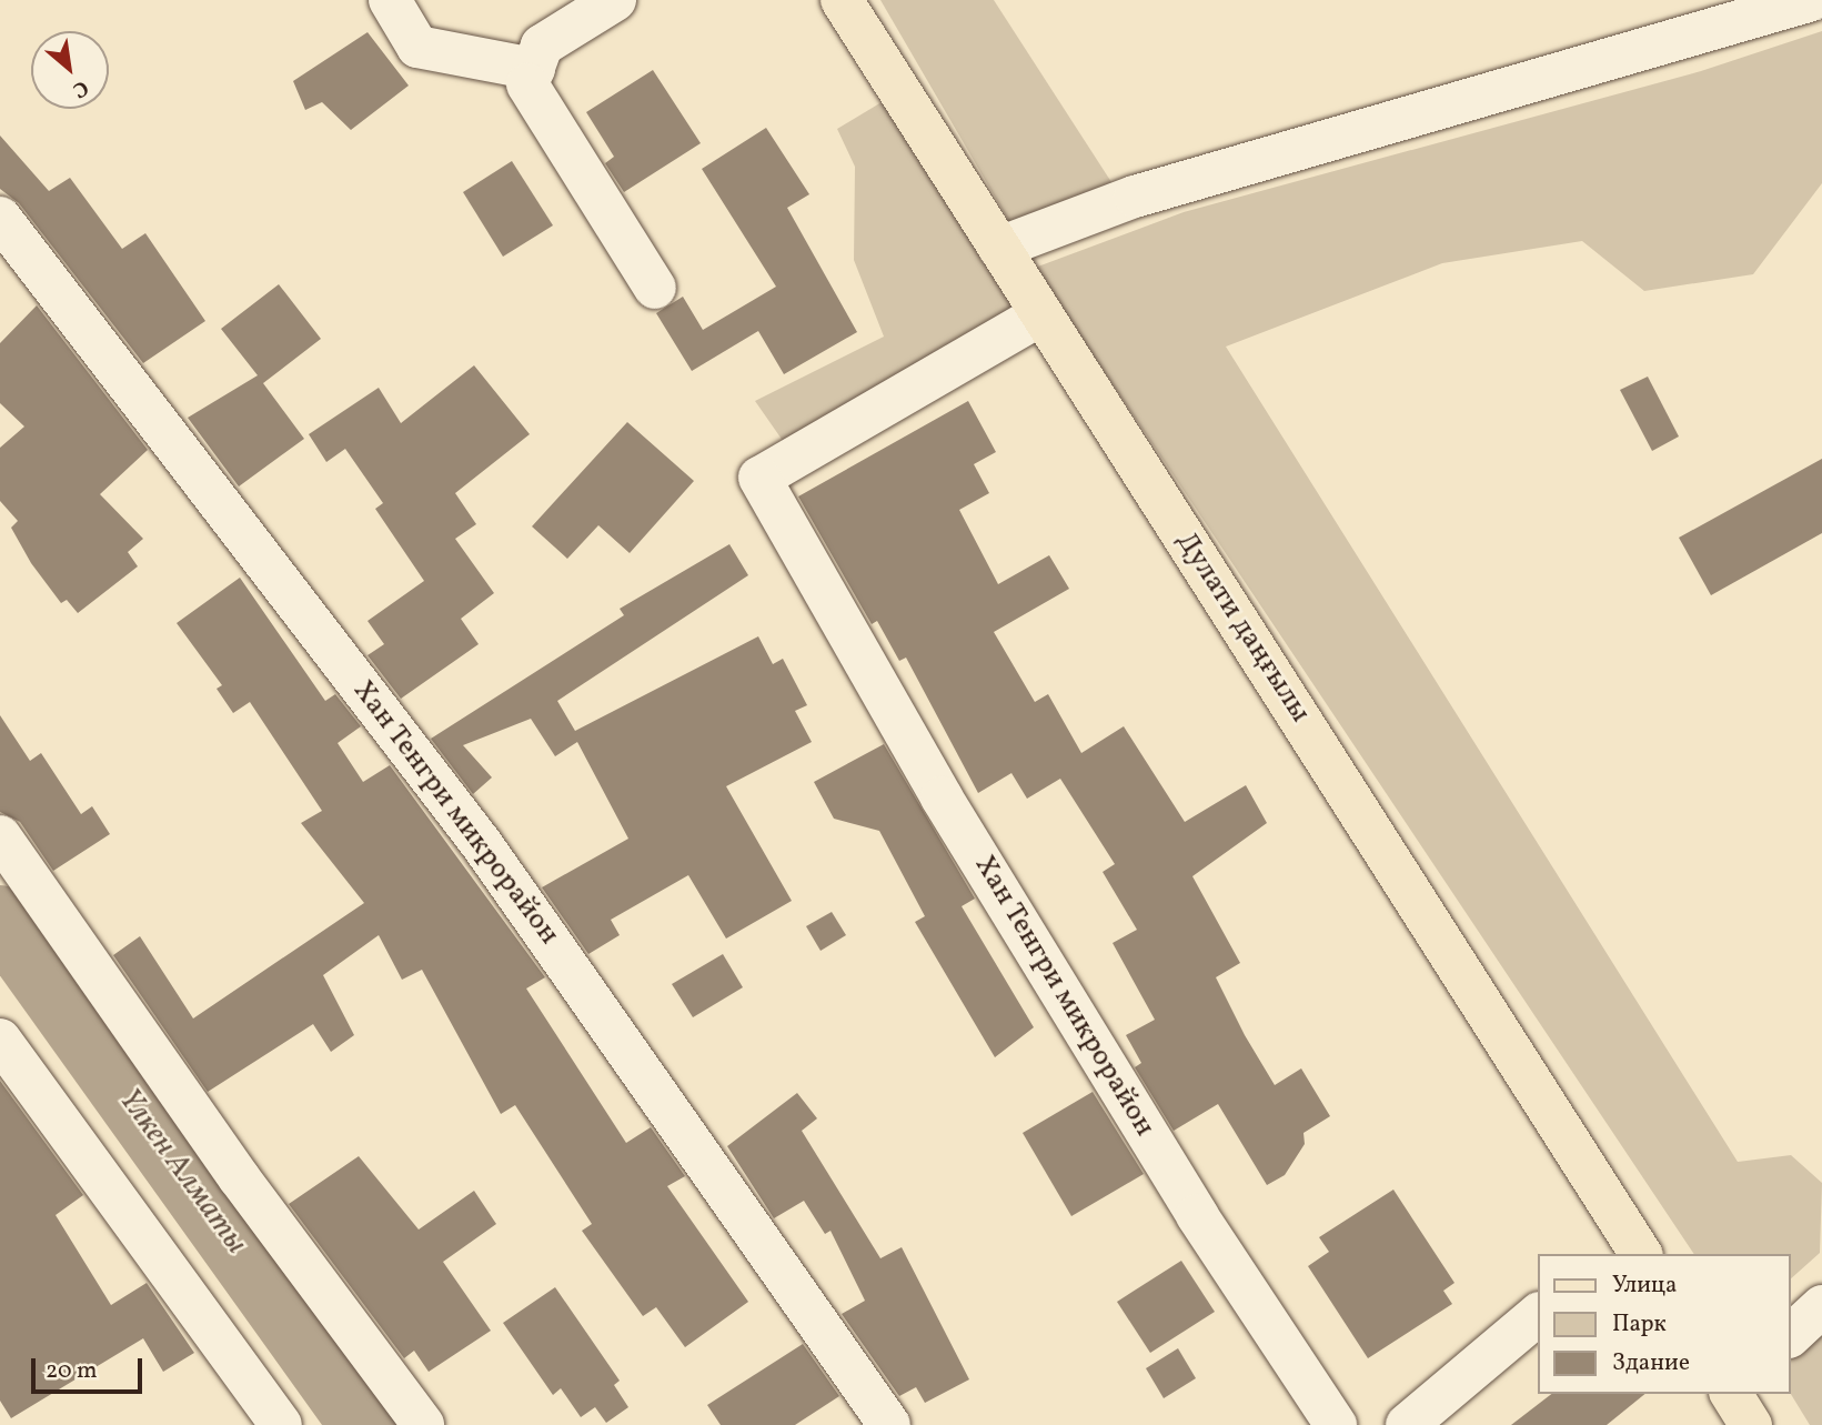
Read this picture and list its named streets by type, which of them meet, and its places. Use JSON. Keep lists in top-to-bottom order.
{
  "streets": {
    "main road": ["Дулати даңғылы"],
    "street": ["Хан Тенгри микрорайон"]
  },
  "crossings": [
    ["Дулати даңғылы", "Хан Тенгри микрорайон"]
  ],
  "water": ["Үлкен Алматы"],
  "legend": ["Улица", "Парк", "Здание"],
  "scale_bar": "20 m",
  "north": "bottom right"
}
